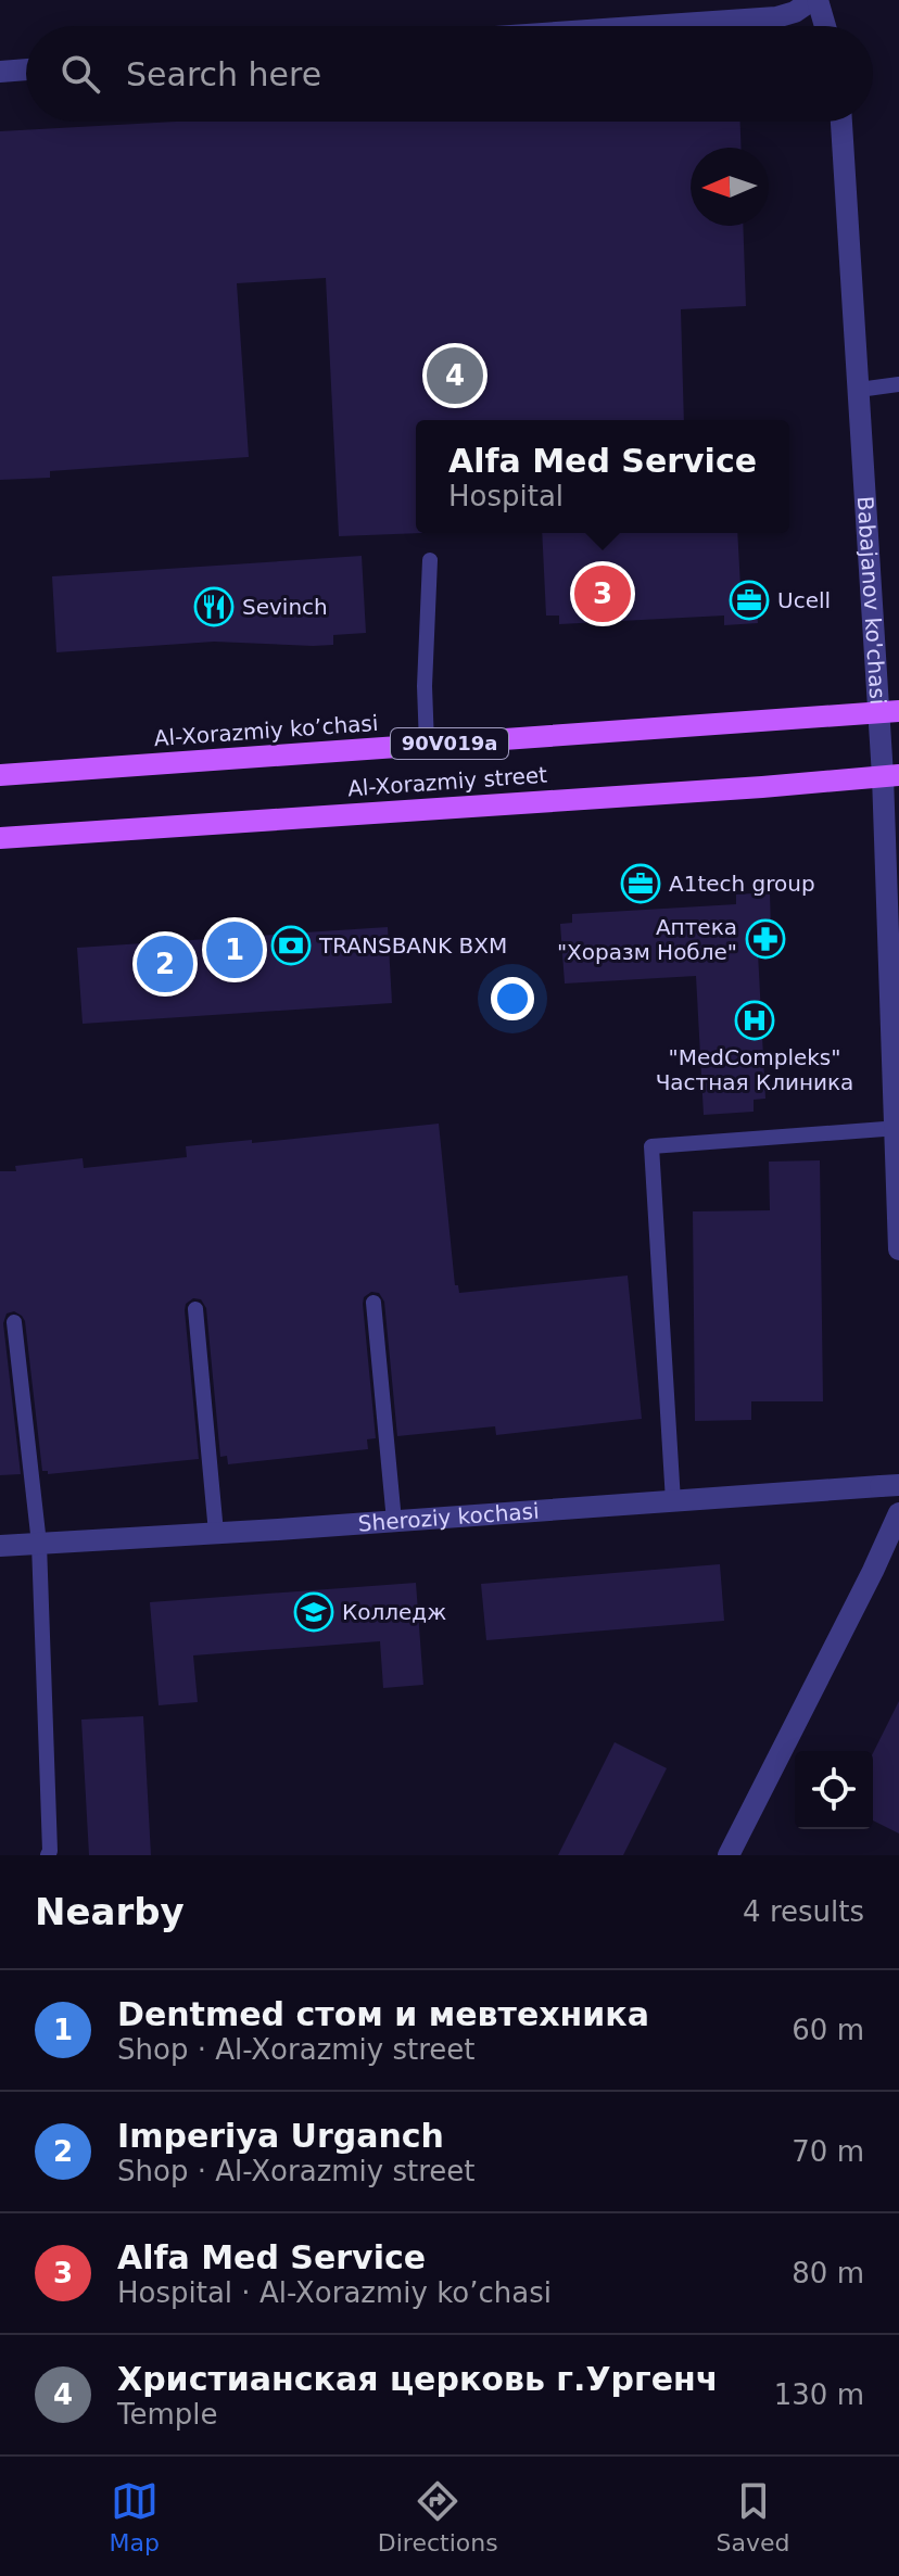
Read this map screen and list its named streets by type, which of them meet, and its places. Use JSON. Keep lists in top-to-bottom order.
{
  "streets": {
    "main road": ["Al-Xorazmiy ko’chasi", "90V019a", "Al-Xorazmiy street"],
    "street": ["Babajanov ko'chasi", "Sheroziy kochasi"]
  },
  "crossings": [
    ["Babajanov ko'chasi", "Al-Xorazmiy ko’chasi"],
    ["Babajanov ko'chasi", "Al-Xorazmiy street"]
  ],
  "places": {
    "office": ["Ucell", "A1tech group"],
    "restaurant": ["Sevinch"],
    "pharmacy": ["Аптека \"Хоразм Нобле\""],
    "bank": ["TRANSBANK BXM"],
    "hospital": ["\"MedCompleks\" Частная Клиника"],
    "school or university": ["Колледж"]
  },
  "north": "left",
  "page": {
    "search": "Search here",
    "pins": [
      "4",
      "3",
      "1",
      "2"
    ],
    "popup": ["Alfa Med Service", "Hospital"],
    "heading": ["Nearby", "4 results"],
    "list": [
      {
        "mark": "1",
        "name": "Dentmed стом и мевтехника",
        "note": "Shop · Al-Xorazmiy street",
        "value": "60 m"
      },
      {
        "mark": "2",
        "name": "Imperiya Urganch",
        "note": "Shop · Al-Xorazmiy street",
        "value": "70 m"
      },
      {
        "mark": "3",
        "name": "Alfa Med Service",
        "note": "Hospital · Al-Xorazmiy ko’chasi",
        "value": "80 m"
      },
      {
        "mark": "4",
        "name": "Христианская церковь г.Ургенч",
        "note": "Temple",
        "value": "130 m"
      }
    ],
    "nav": ["Map", "Directions", "Saved"]
  }
}
